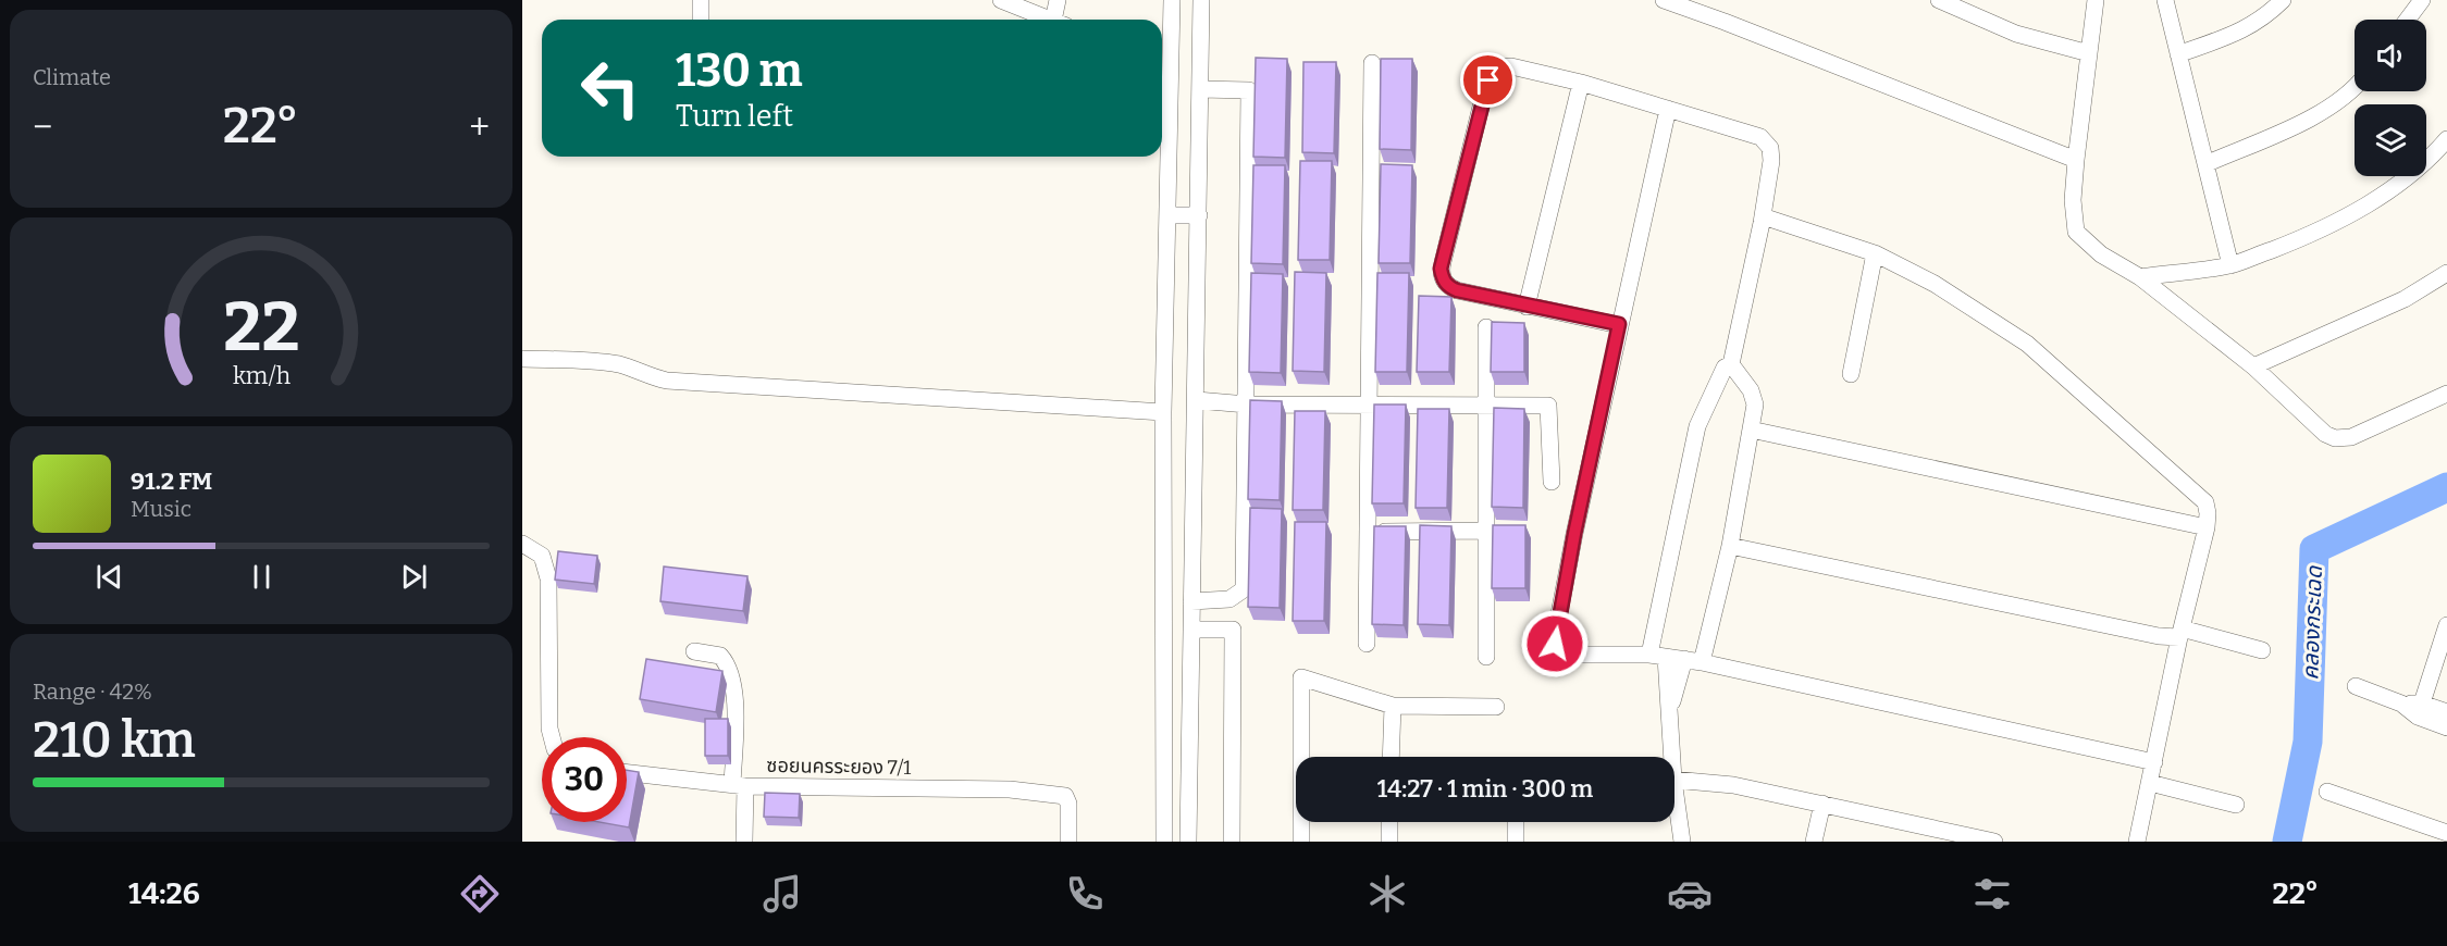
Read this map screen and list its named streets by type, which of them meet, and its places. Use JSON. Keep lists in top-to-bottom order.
{
  "streets": {
    "street": ["ซอยนครระยอง 7/1"]
  },
  "water": ["คลองกระเฉด"],
  "page": {
    "tile": [
      "Climate",
      ["Range · 42%", "210 km"]
    ],
    "turn": ["130 m", "Turn left"],
    "heat": ["−", "22°", "+"],
    "song": ["91.2 FM", "Music"],
    "limit": "30",
    "trip": "14:27 · 1 min · 300 m",
    "tabs": ["14:26", "22°"],
    "gauge": ["22", "km/h"]
  }
}
